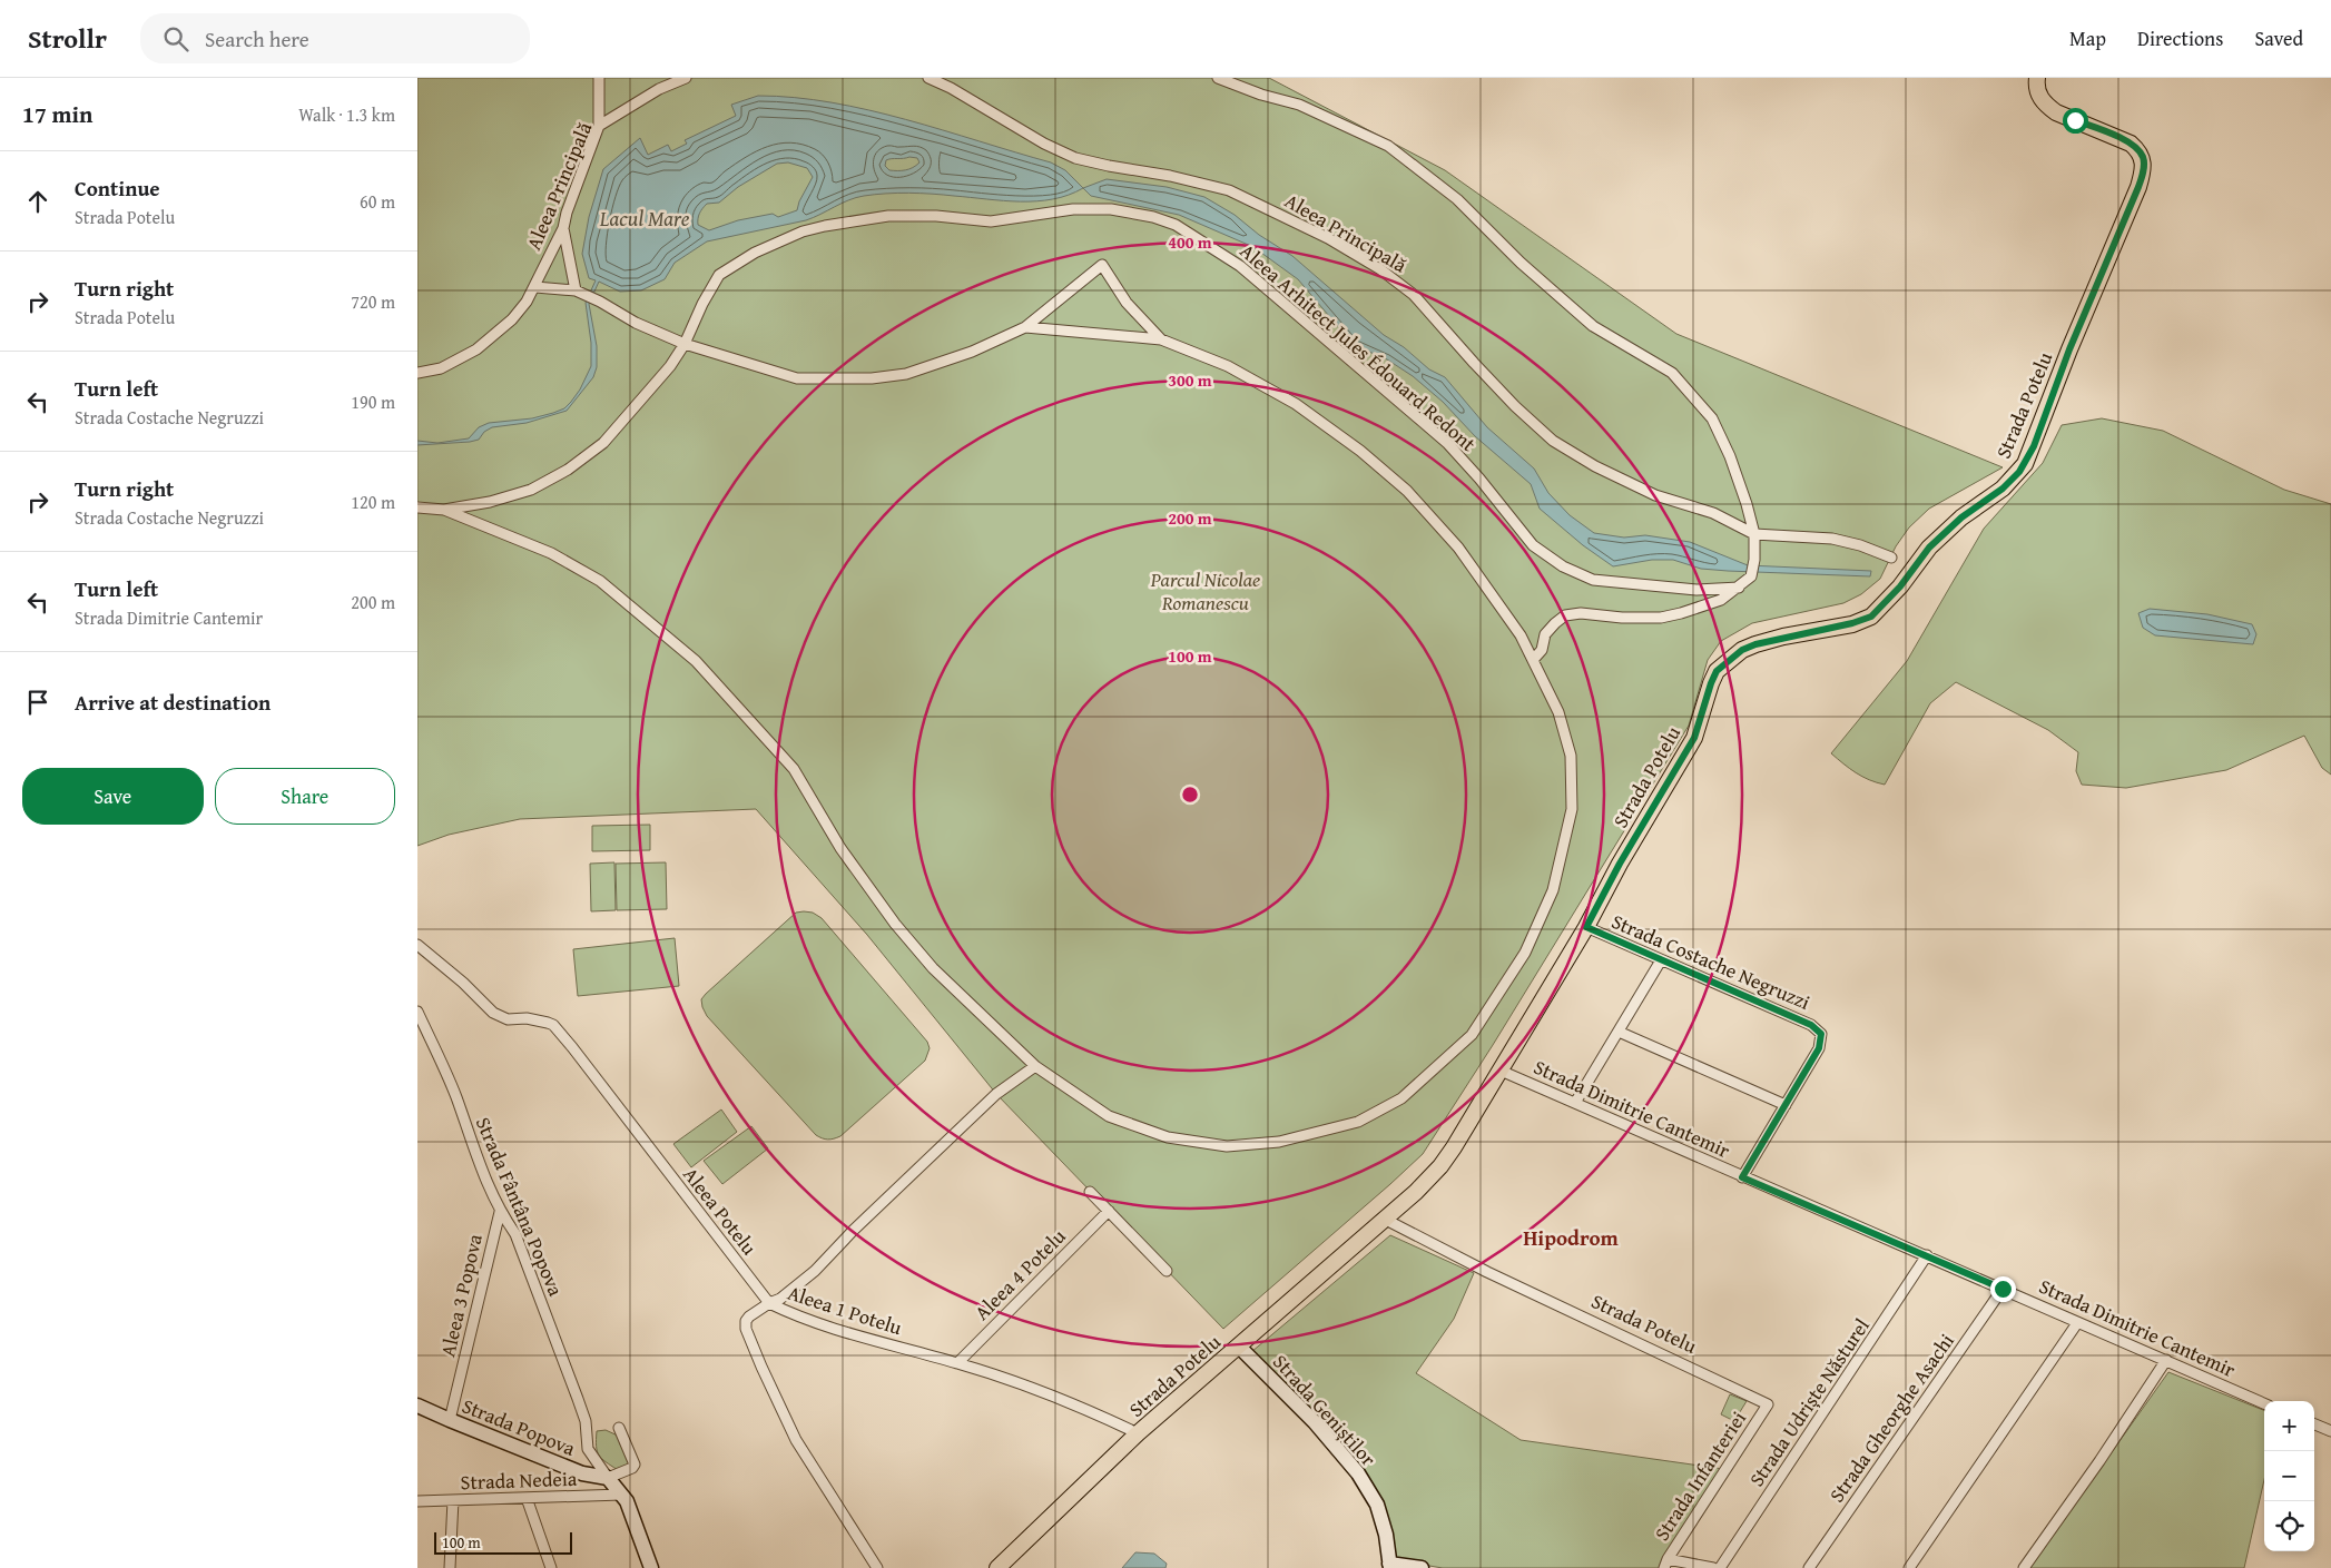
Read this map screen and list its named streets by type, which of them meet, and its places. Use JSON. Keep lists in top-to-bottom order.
{
  "streets": {
    "main road": ["Strada Potelu"],
    "street": [
      "Aleea Principală",
      "Aleea Arhitect Jules Édouard Redont",
      "Strada Costache Negruzzi",
      "Strada Dimitrie Cantemir",
      "Strada Fântâna Popova",
      "Aleea Potelu",
      "Aleea 4 Potelu",
      "Aleea 3 Popova",
      "Aleea 1 Potelu",
      "Strada Udriște Năsturel",
      "Strada Geniștilor",
      "Strada Gheorghe Asachi",
      "Strada Popova",
      "Strada Infanteriei",
      "Strada Nedeia"
    ]
  },
  "crossings": [
    ["Strada Potelu", "Strada Costache Negruzzi"],
    ["Strada Potelu", "Strada Dimitrie Cantemir"],
    ["Strada Potelu", "Aleea 1 Potelu"],
    ["Strada Potelu", "Strada Geniștilor"],
    ["Strada Potelu", "Strada Infanteriei"],
    ["Strada Costache Negruzzi", "Strada Dimitrie Cantemir"],
    ["Strada Dimitrie Cantemir", "Strada Udriște Năsturel"],
    ["Strada Dimitrie Cantemir", "Strada Gheorghe Asachi"],
    ["Strada Fântâna Popova", "Aleea 3 Popova"],
    ["Strada Fântâna Popova", "Strada Popova"],
    ["Aleea Potelu", "Aleea 1 Potelu"],
    ["Aleea 4 Potelu", "Aleea 1 Potelu"],
    ["Aleea 3 Popova", "Strada Popova"]
  ],
  "districts": ["Hipodrom"],
  "water": ["Lacul Mare"],
  "parks": ["Parcul Nicolae Romanescu"],
  "scale_bar": "100 m",
  "page": {
    "header": "Strollr",
    "search": "Search here",
    "nav": ["Map", "Directions", "Saved"],
    "heading": ["17 min", "Walk · 1.3 km"],
    "list": [
      ["Continue", "Strada Potelu", "60 m"],
      ["Turn right", "Strada Potelu", "720 m"],
      ["Turn left", "Strada Costache Negruzzi", "190 m"],
      ["Turn right", "Strada Costache Negruzzi", "120 m"],
      ["Turn left", "Strada Dimitrie Cantemir", "200 m"],
      "Arrive at destination"
    ],
    "buttons": ["Save", "Share"],
    "map_buttons": ["+", "−"],
    "scale": "100 m"
  },
  "rings": [
    "400 m",
    "300 m",
    "200 m",
    "100 m"
  ]
}
